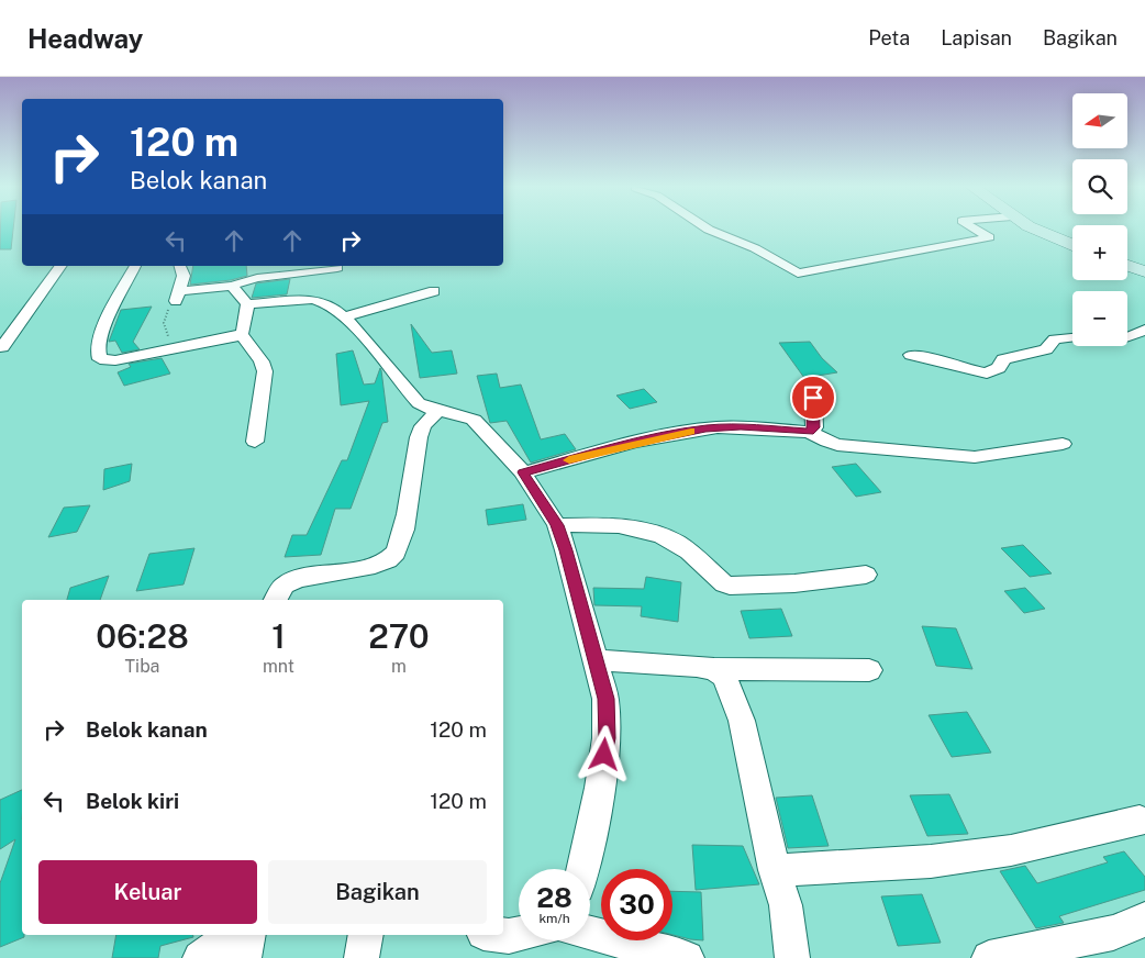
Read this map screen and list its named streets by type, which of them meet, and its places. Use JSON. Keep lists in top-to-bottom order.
{
  "north": "left",
  "page": {
    "header": "Headway",
    "nav": ["Peta", "Lapisan", "Bagikan"],
    "map_buttons": ["+", "−"],
    "turn": ["120 m", "Belok kanan"],
    "eta": [
      "06:28",
      "Tiba",
      "1",
      "mnt",
      "270",
      "m"
    ],
    "list": [
      {
        "name": "Belok kanan",
        "value": "120 m"
      },
      {
        "name": "Belok kiri",
        "value": "120 m"
      }
    ],
    "buttons": ["Keluar", "Bagikan"],
    "speed": "28 km/h",
    "limit": "30"
  }
}
